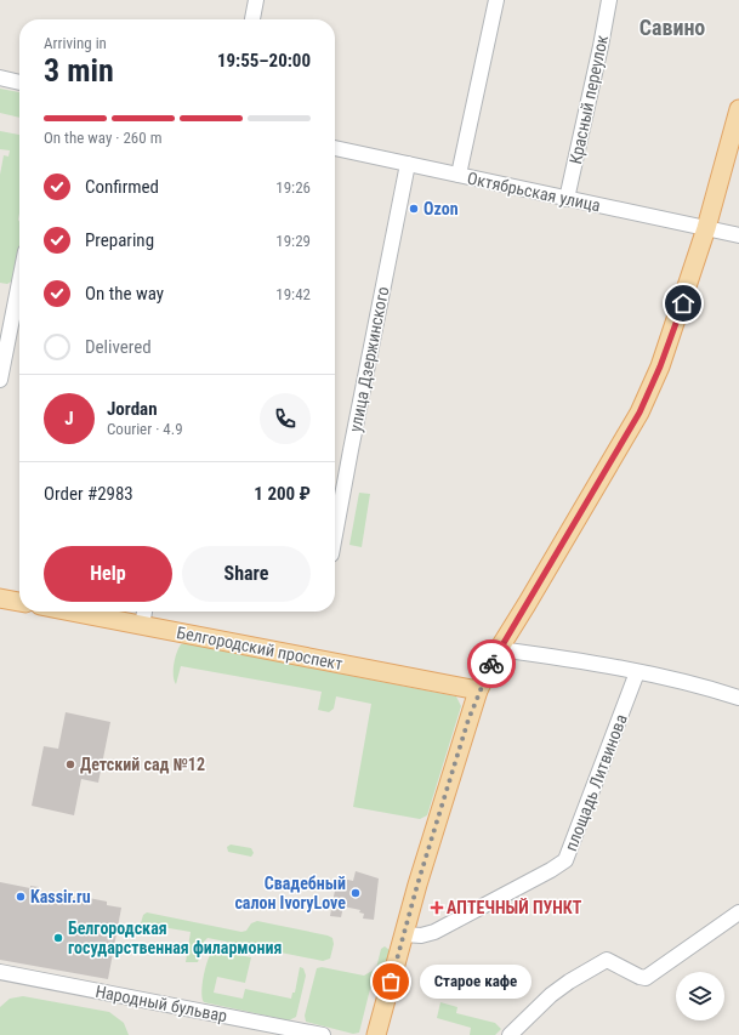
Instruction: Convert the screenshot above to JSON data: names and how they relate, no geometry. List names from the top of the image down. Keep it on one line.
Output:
{"streets":{"main road":["Белгородский проспект"],"street":["Красный переулок","Октябрьская улица","улица Дзержинского","площадь Литвинова","Народный бульвар"]},"crossings":[["Красный переулок","Октябрьская улица"],["Октябрьская улица","улица Дзержинского"]],"districts":["Савино"],"places":{"other":["Ozon","Детский сад №12","Свадебный салон IvoryLove","Kassir.ru","Белгородская государственная филармония","Старое кафе"],"health":["АПТЕЧНЫЙ ПУНКТ"]},"page":{"heading":["3 min","Arriving in","19:55–20:00"],"panel":["Jordan","Courier · 4.9","Order #2983","1 200 ₽"],"bar":"On the way · 260 m","list":[["Confirmed","19:26"],["Preparing","19:29"],["On the way","19:42"],"Delivered"],"round":"J","buttons":["Help","Share"],"bubble":"Старое кафе"}}
